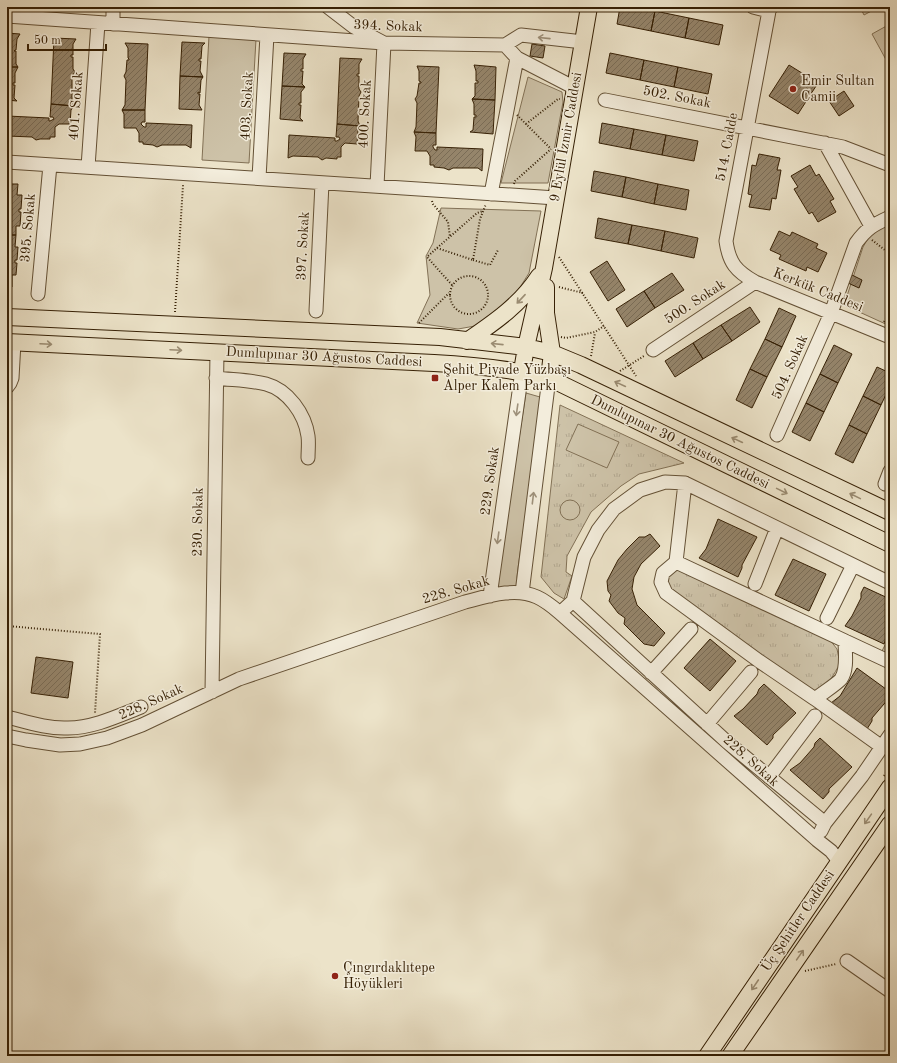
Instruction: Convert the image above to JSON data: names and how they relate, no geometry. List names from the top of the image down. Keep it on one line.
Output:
{"streets":{"main road":["9 Eylül İzmir Caddesi","Dumlupınar 30 Ağustos Caddesi","Üç Şehitler Caddesi"],"street":["394. Sokak","502. Sokak","401. Sokak","403. Sokak","400. Sokak","514. Cadde","395. Sokak","397. Sokak","Kerkük Caddesi","500. Sokak","504. Sokak","229. Sokak","230. Sokak","228. Sokak"]},"crossings":[["394. Sokak","401. Sokak"],["394. Sokak","403. Sokak"],["394. Sokak","400. Sokak"],["502. Sokak","514. Cadde"],["9 Eylül İzmir Caddesi","Dumlupınar 30 Ağustos Caddesi"],["9 Eylül İzmir Caddesi","229. Sokak"],["514. Cadde","Kerkük Caddesi"],["514. Cadde","500. Sokak"],["Kerkük Caddesi","500. Sokak"],["Kerkük Caddesi","504. Sokak"],["Dumlupınar 30 Ağustos Caddesi","229. Sokak"],["Dumlupınar 30 Ağustos Caddesi","230. Sokak"],["229. Sokak","228. Sokak"],["230. Sokak","228. Sokak"],["228. Sokak","Üç Şehitler Caddesi"]],"places":{"other":["Emir Sultan Camii","Çıngırdaklıtepe Höyükleri"],"transit":["Şehit Piyade Yüzbaşı Alper Kalem Parkı"]},"scale_bar":"50 m"}
